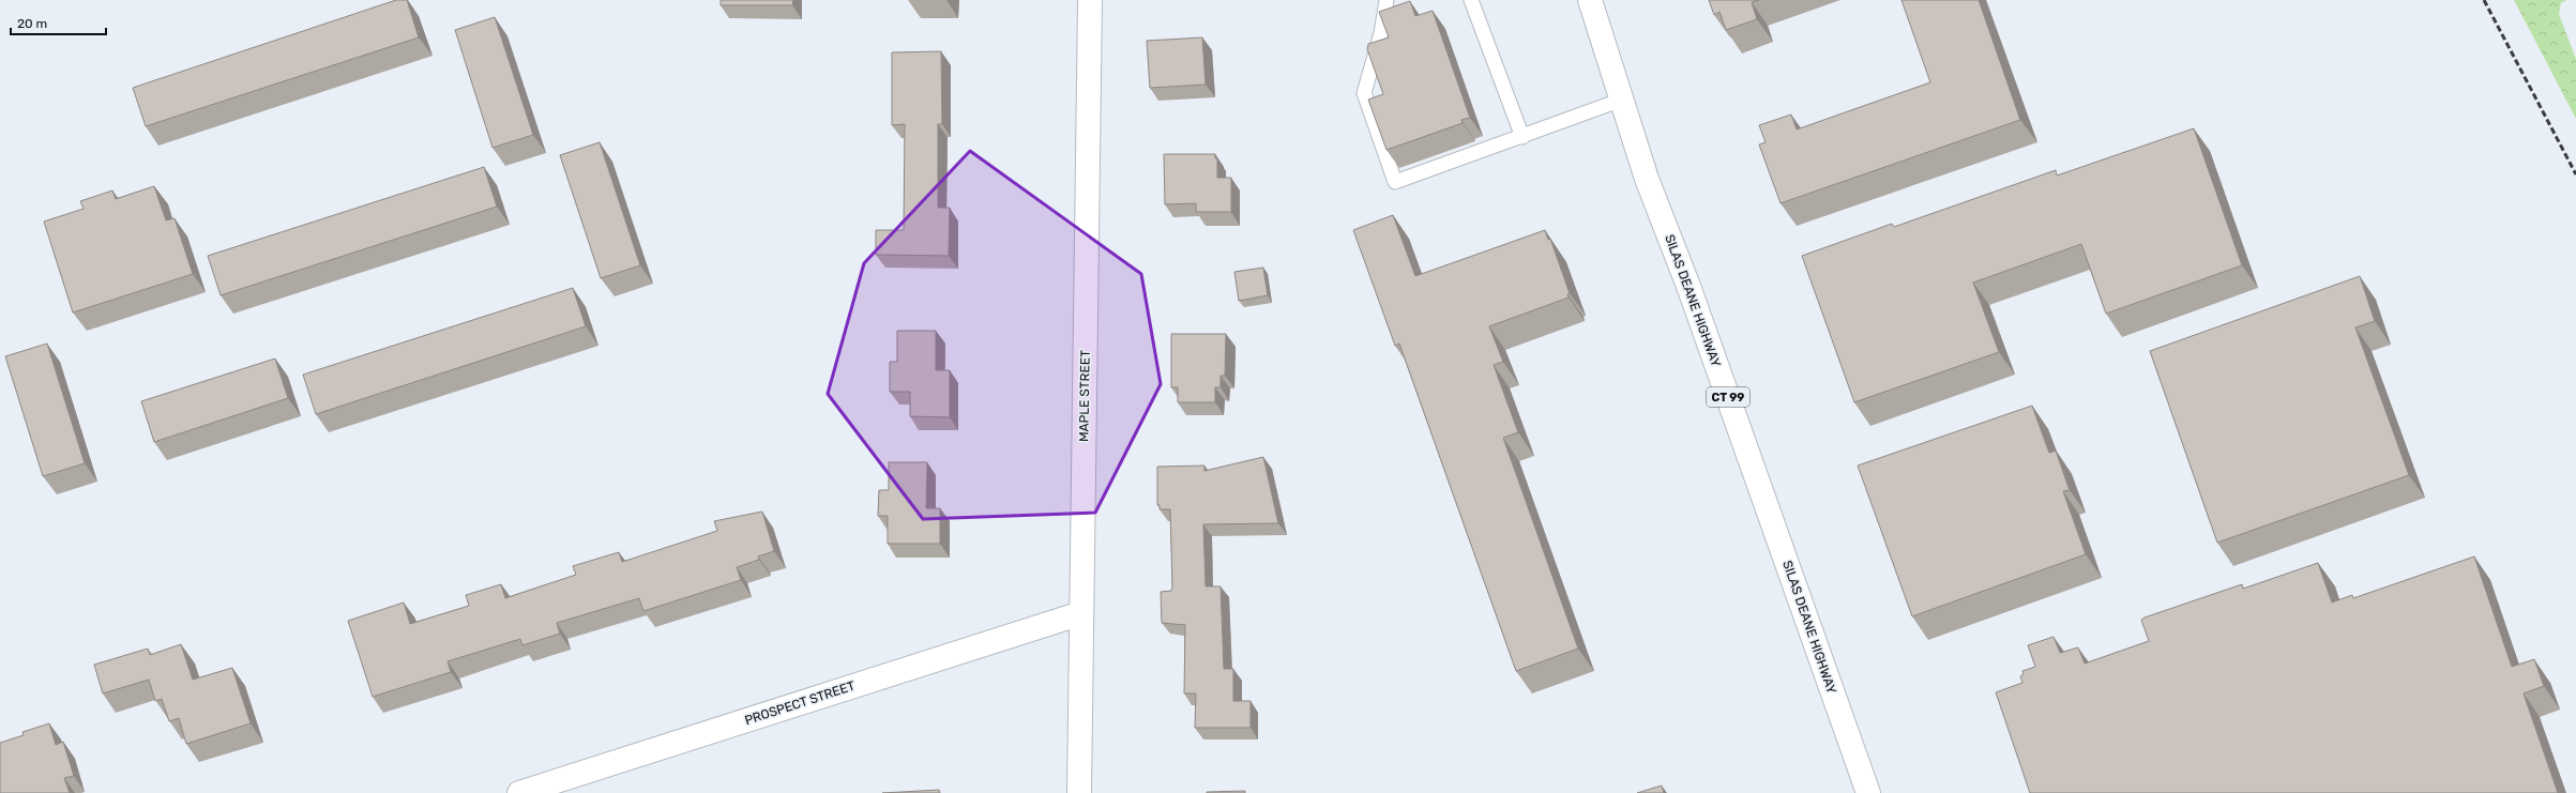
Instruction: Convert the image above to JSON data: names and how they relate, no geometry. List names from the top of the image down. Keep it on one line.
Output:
{"streets":{"main road":["SILAS DEANE HIGHWAY","MAPLE STREET","CT 99","PROSPECT STREET"]},"crossings":[["MAPLE STREET","PROSPECT STREET"]],"scale_bar":"20 m"}
